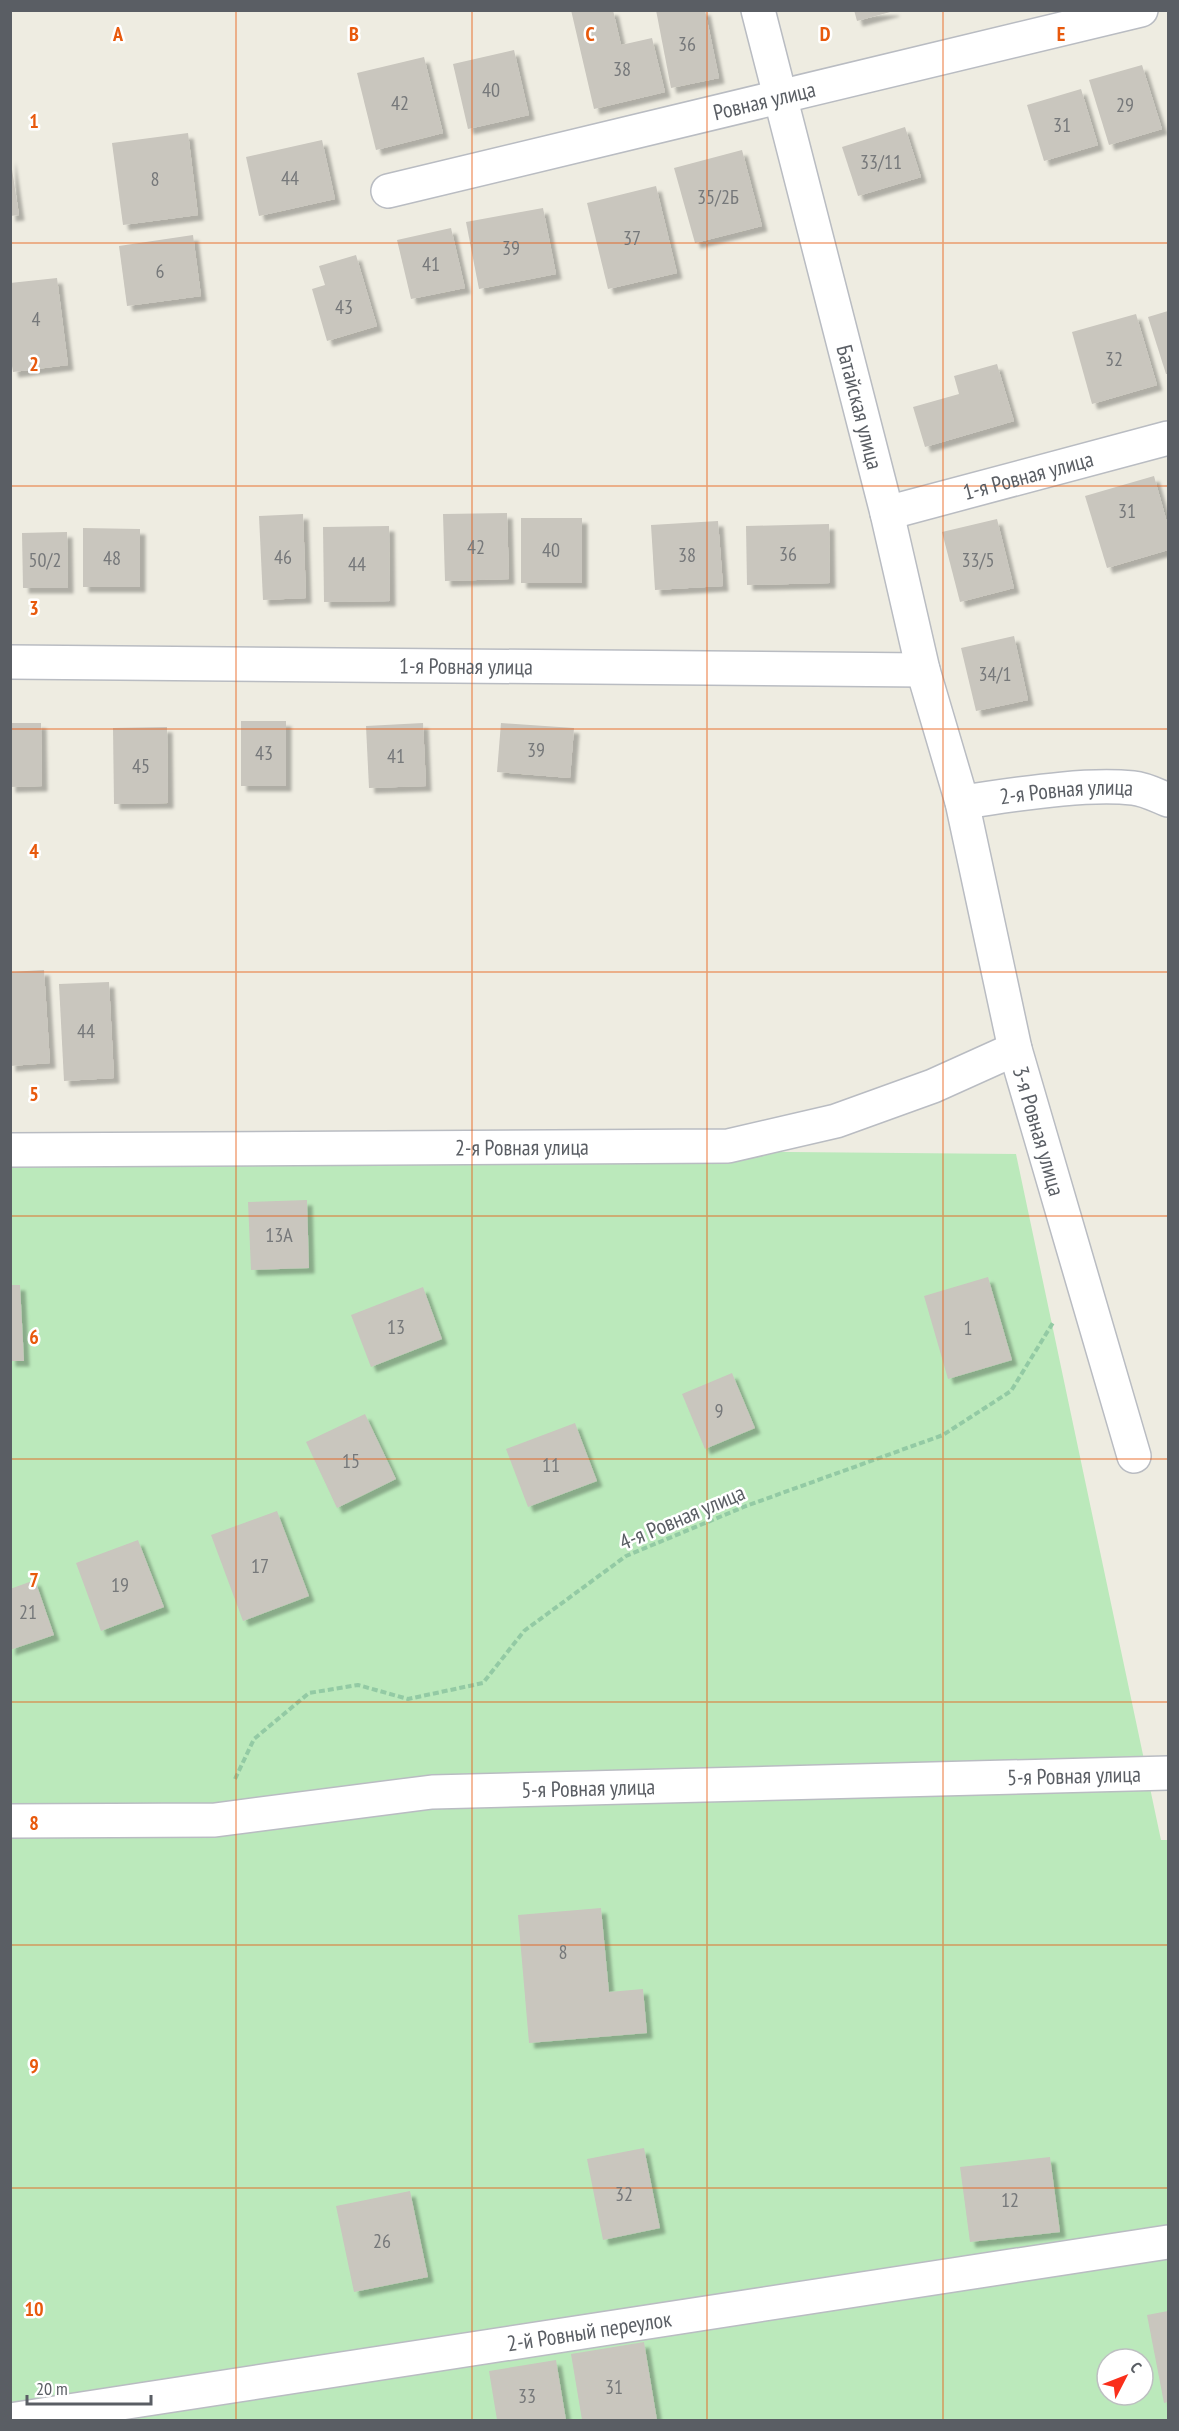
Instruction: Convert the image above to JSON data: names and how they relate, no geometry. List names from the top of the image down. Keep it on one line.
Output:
{"streets":{"street":["Ровная улица","Батайская улица","1-я Ровная улица","2-я Ровная улица","3-я Ровная улица","5-я Ровная улица","2-й Ровный переулок"],"path":["4-я Ровная улица"]},"crossings":[["Ровная улица","Батайская улица"],["Батайская улица","1-я Ровная улица"],["Батайская улица","2-я Ровная улица"],["Батайская улица","3-я Ровная улица"],["2-я Ровная улица","3-я Ровная улица"],["3-я Ровная улица","4-я Ровная улица"],["4-я Ровная улица","5-я Ровная улица"]],"house_numbers":["36","38","40","42","29","31","33/11","44","8","35/2Б","37","39","41","6","43","4","32","31","42","40","36","38","46","48","50/2","33/5","44","34/1","39","43","41","45","44","13А","13","1","9","15","11","17","19","21","8","32","12","26","31","33"],"scale_bar":"20 m","north":"top right","grid":{"columns":["A","B","C","D","E"],"rows":["1","2","3","4","5","6","7","8","9","10"]}}
